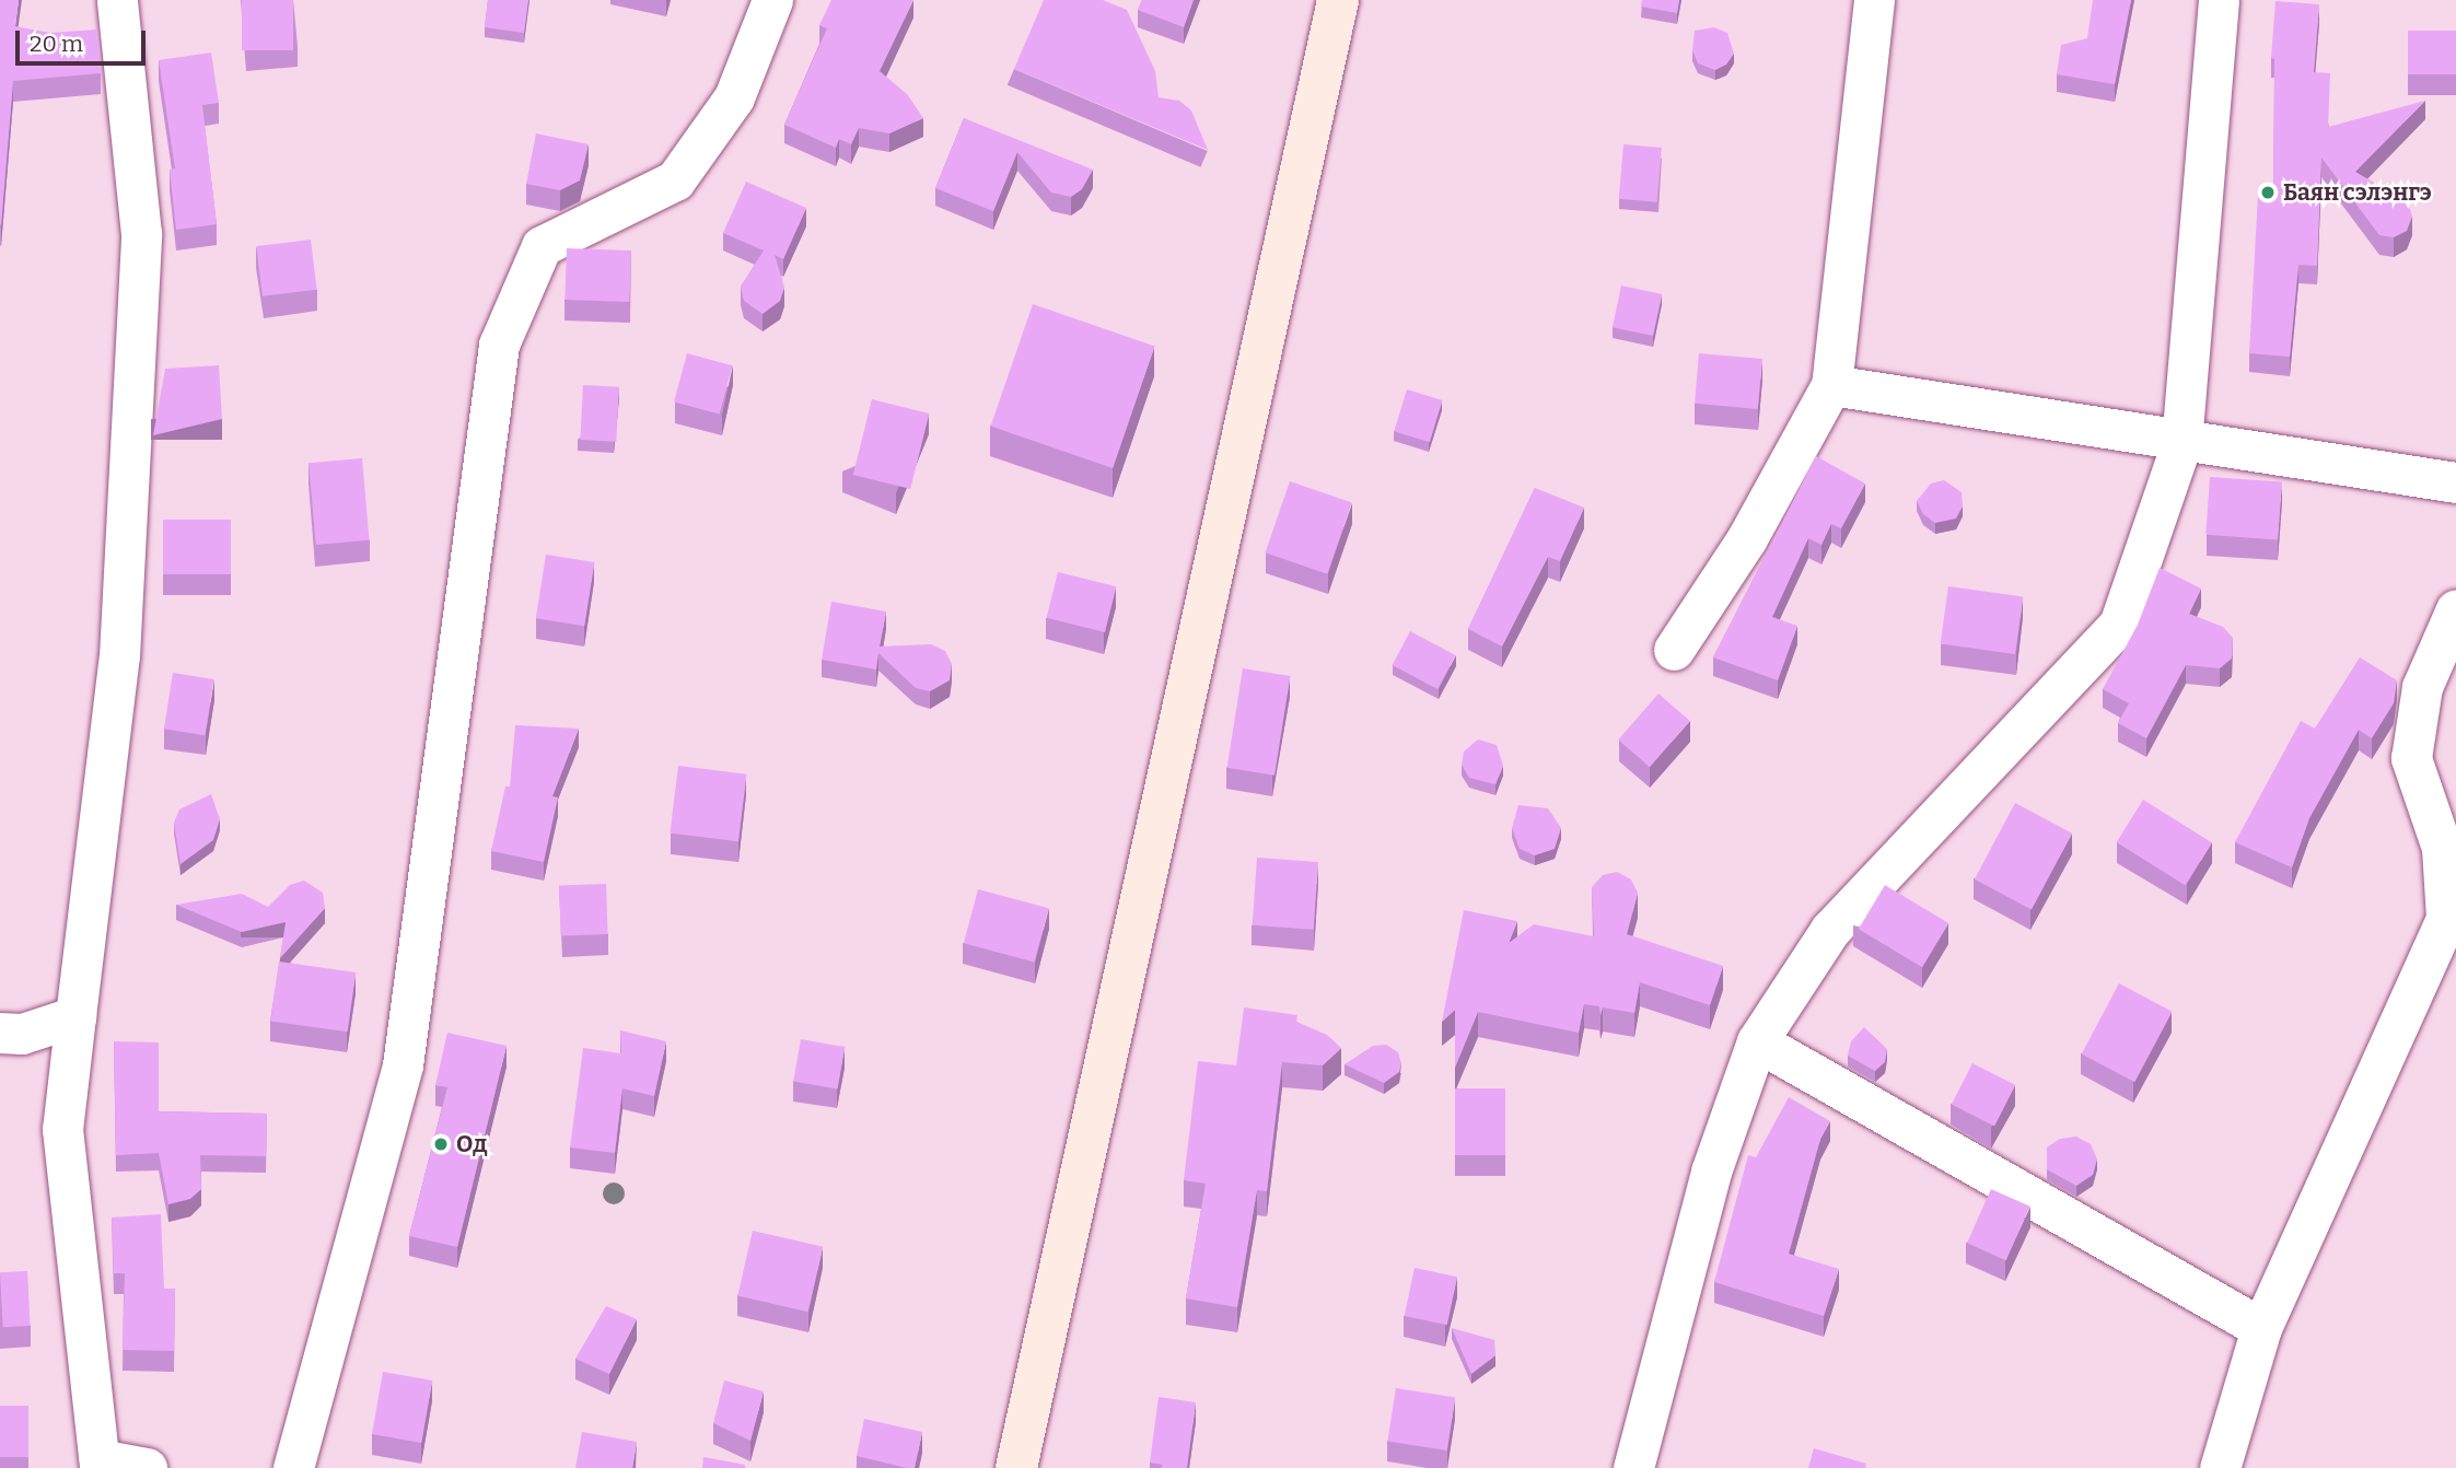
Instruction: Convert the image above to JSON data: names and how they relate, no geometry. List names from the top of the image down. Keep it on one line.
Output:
{"places":["Баян сэлэнгэ","Од"],"scale_bar":"20 m"}
